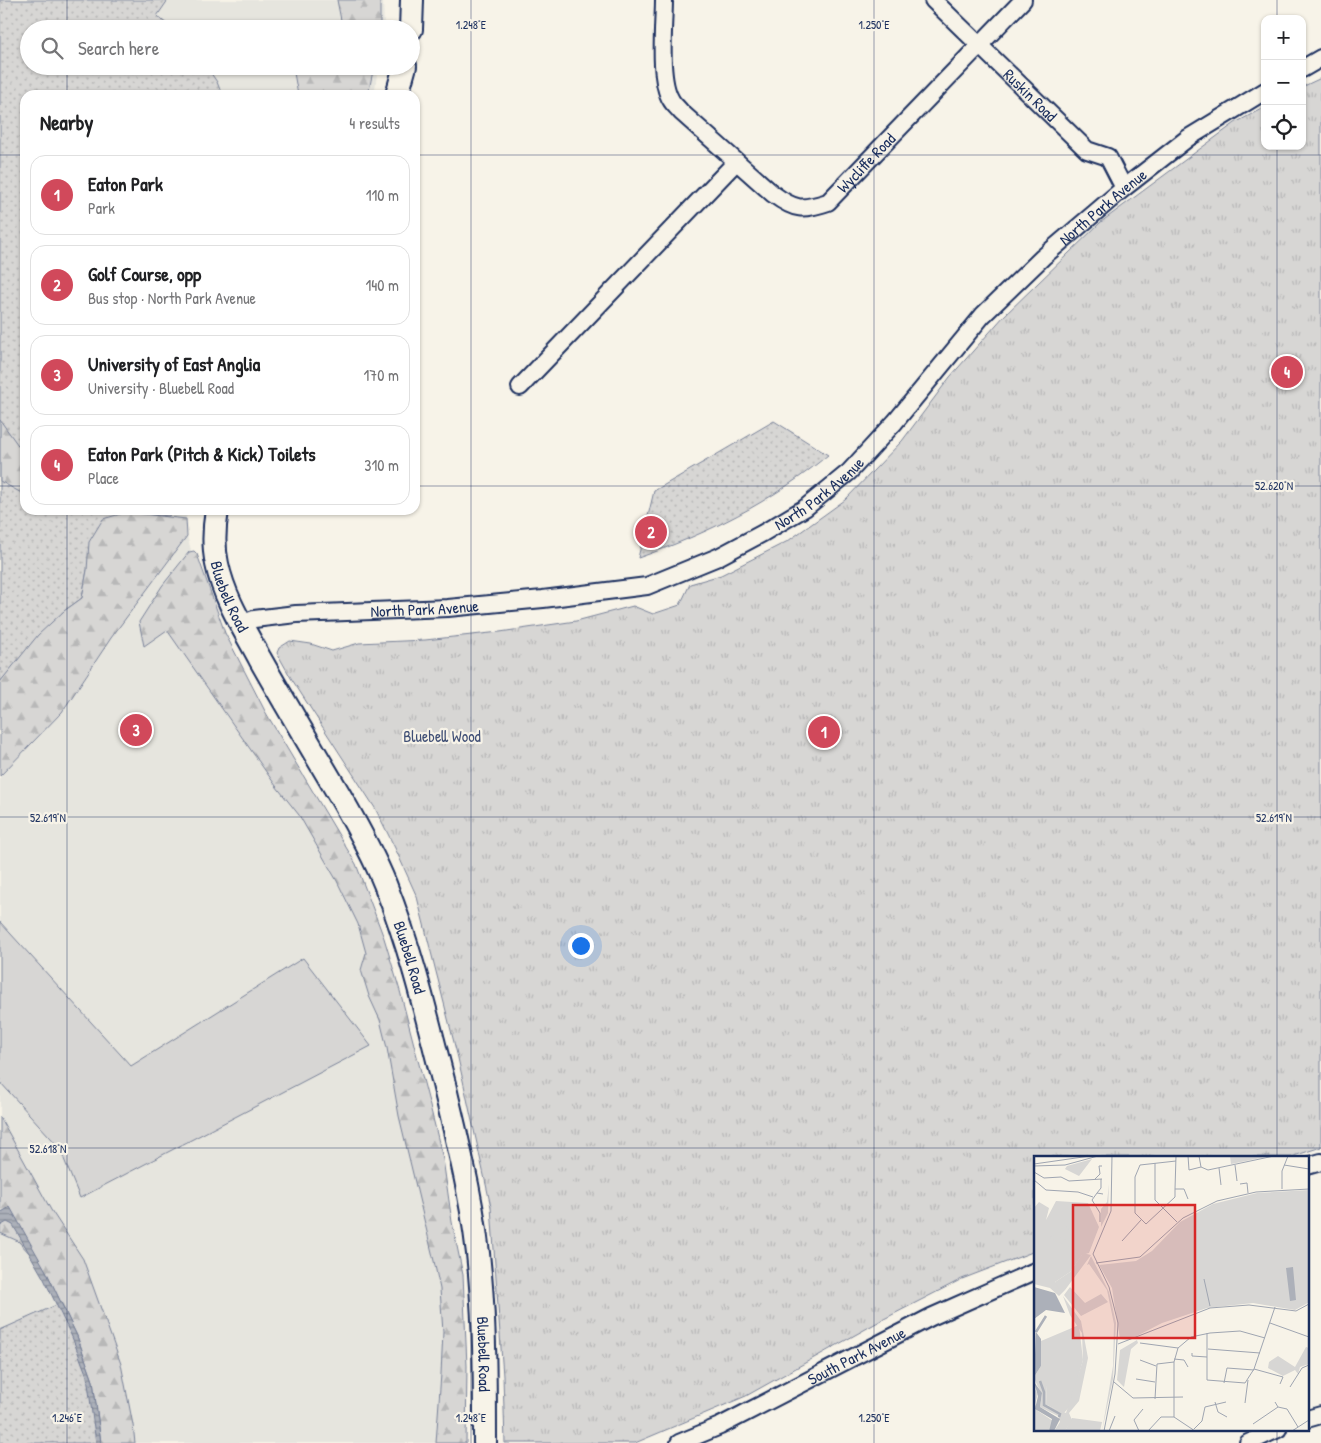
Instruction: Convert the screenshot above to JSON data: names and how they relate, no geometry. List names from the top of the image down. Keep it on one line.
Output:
{"streets":{"street":["Ruskin Road","Wycliffe Road","North Park Avenue","Bluebell Road","South Park Avenue"]},"crossings":[["Ruskin Road","Wycliffe Road"],["Ruskin Road","North Park Avenue"],["North Park Avenue","Bluebell Road"]],"parks":["Bluebell Wood"],"page":{"map_buttons":["+","−"],"search":"Search here","heading":["Nearby","4 results"],"list":[{"mark":"1","name":"Eaton Park","note":"Park","value":"110 m"},{"mark":"2","name":"Golf Course, opp","note":"Bus stop · North Park Avenue","value":"140 m"},{"mark":"3","name":"University of East Anglia","note":"University · Bluebell Road","value":"170 m"},{"mark":"4","name":"Eaton Park (Pitch & Kick) Toilets","note":"Place","value":"310 m"}],"pins":["4","2","3","1"]},"coordinates":["1.248°E","1.250°E","52.620°N","52.619°N","52.618°N","1.246°E"]}
